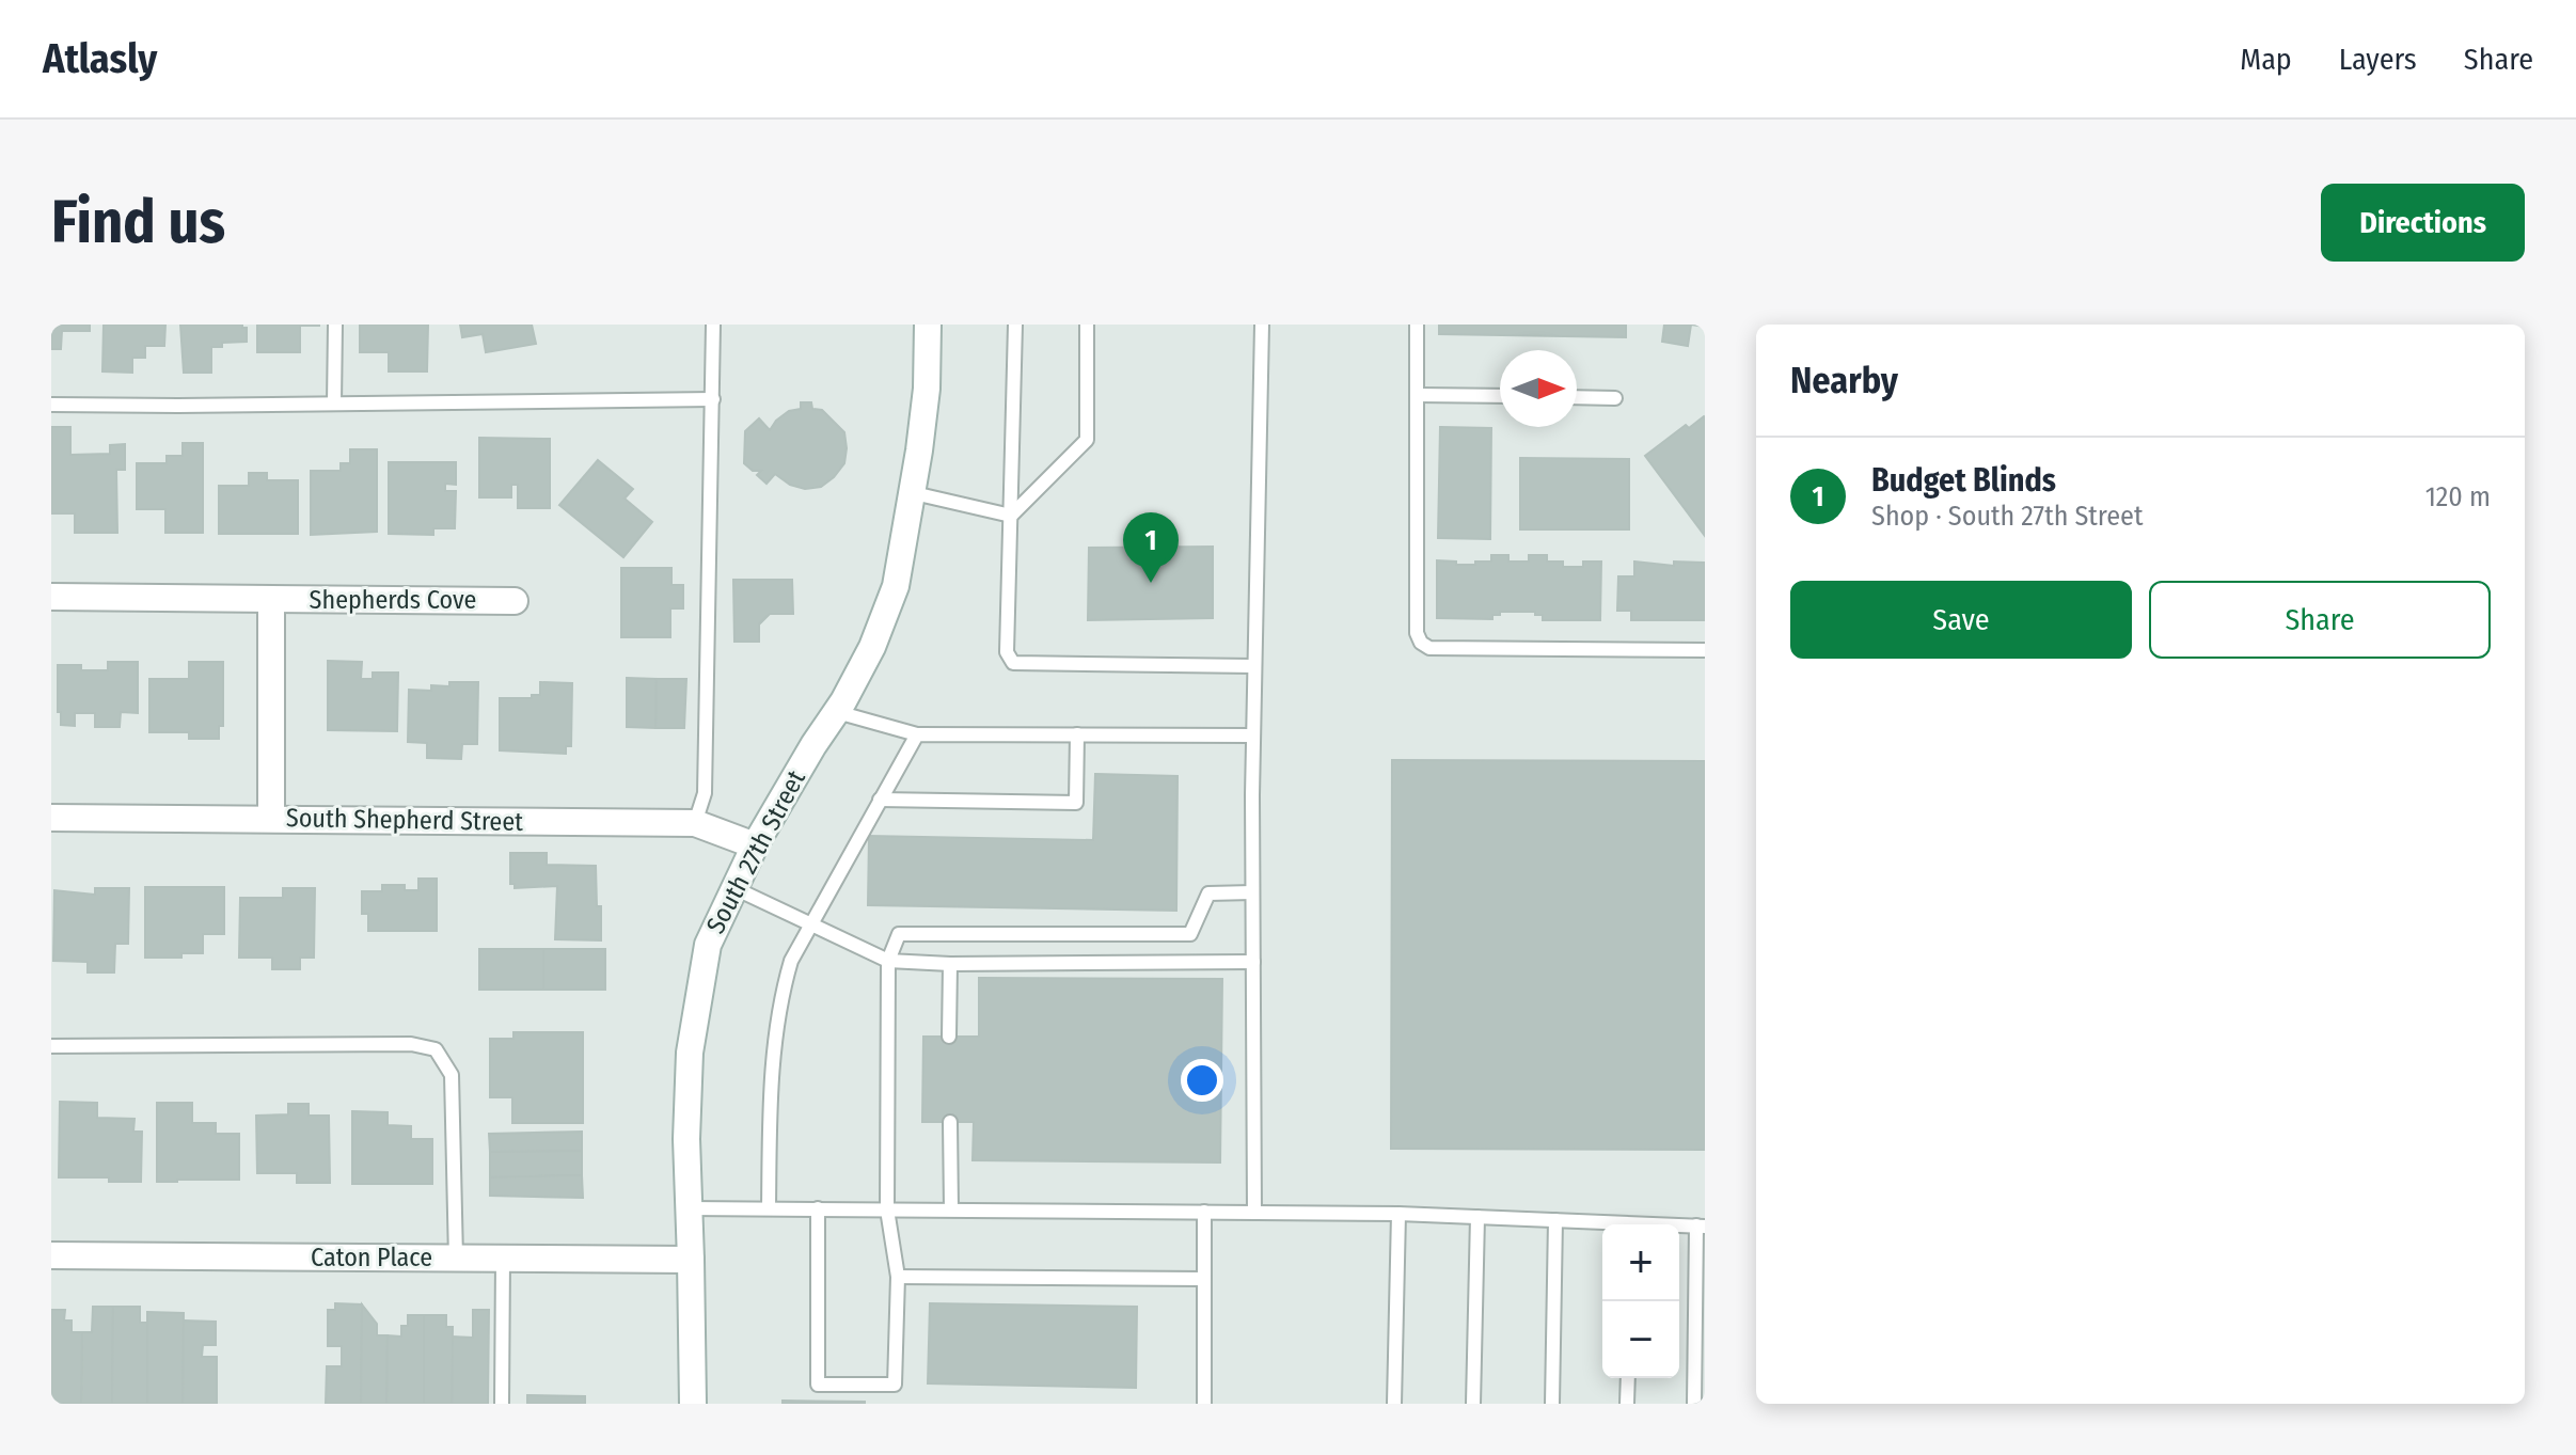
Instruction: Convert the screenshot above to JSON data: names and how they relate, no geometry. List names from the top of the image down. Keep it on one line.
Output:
{"streets":{"street":["Shepherds Cove","South Shepherd Street","South 27th Street","Caton Place"]},"crossings":[["Shepherds Cove","South Shepherd Street"],["South Shepherd Street","South 27th Street"],["South 27th Street","Caton Place"]],"north":"right","page":{"header":"Atlasly","nav":["Map","Layers","Share"],"buttons":["Directions",["Save","Share"]],"title":"Find us","heading":"Nearby","list":[{"mark":"1","name":"Budget Blinds","note":"Shop · South 27th Street","value":"120 m"}],"pins":"1","map_buttons":["+","−"]}}
